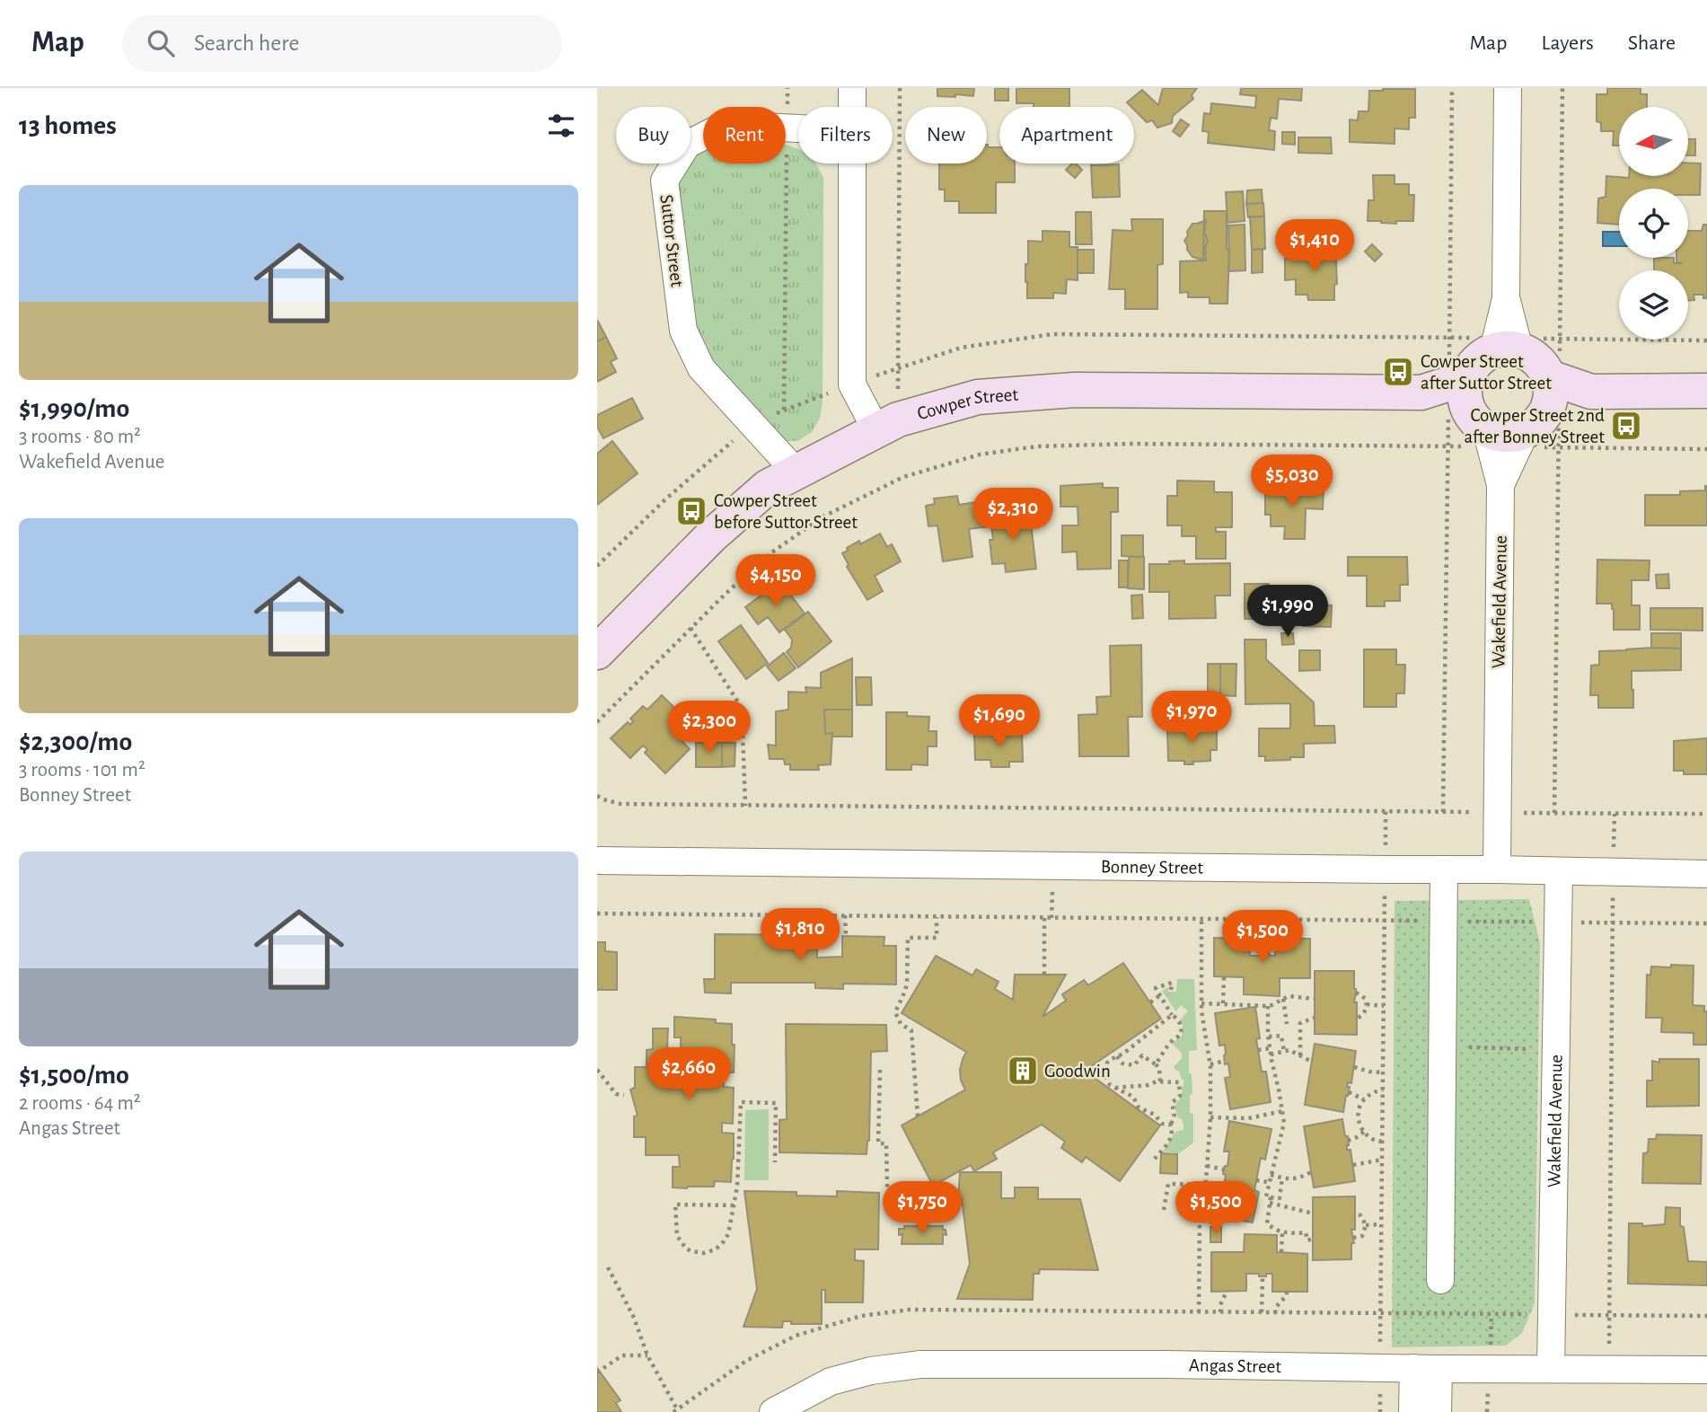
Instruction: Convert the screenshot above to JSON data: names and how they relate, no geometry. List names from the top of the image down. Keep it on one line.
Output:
{"streets":{"street":["Suttor Street","Cowper Street","Wakefield Avenue","Bonney Street","Angas Street"]},"crossings":[["Suttor Street","Cowper Street"],["Cowper Street","Wakefield Avenue"],["Wakefield Avenue","Bonney Street"],["Wakefield Avenue","Angas Street"]],"places":{"bus stop":["Cowper Street after Suttor Street","Cowper Street 2nd after Bonney Street","Cowper Street before Suttor Street"],"building":["Goodwin"]},"north":"left","page":{"header":"Map","search":"Search here","nav":["Map","Layers","Share"],"heading":"13 homes","chip":["Buy","Rent","Filters","New","Apartment"],"list":[{"name":"$1,990/mo","note":"3 rooms · 80 m² · Wakefield Avenue"},{"name":"$2,300/mo","note":"3 rooms · 101 m² · Bonney Street"},{"name":"$1,500/mo","note":"2 rooms · 64 m² · Angas Street"}],"price":["$1,410","$5,030","$2,310","$4,150","$1,990","$1,970","$1,690","$2,300","$1,810","$1,500","$2,660","$1,750","$1,500"]}}
